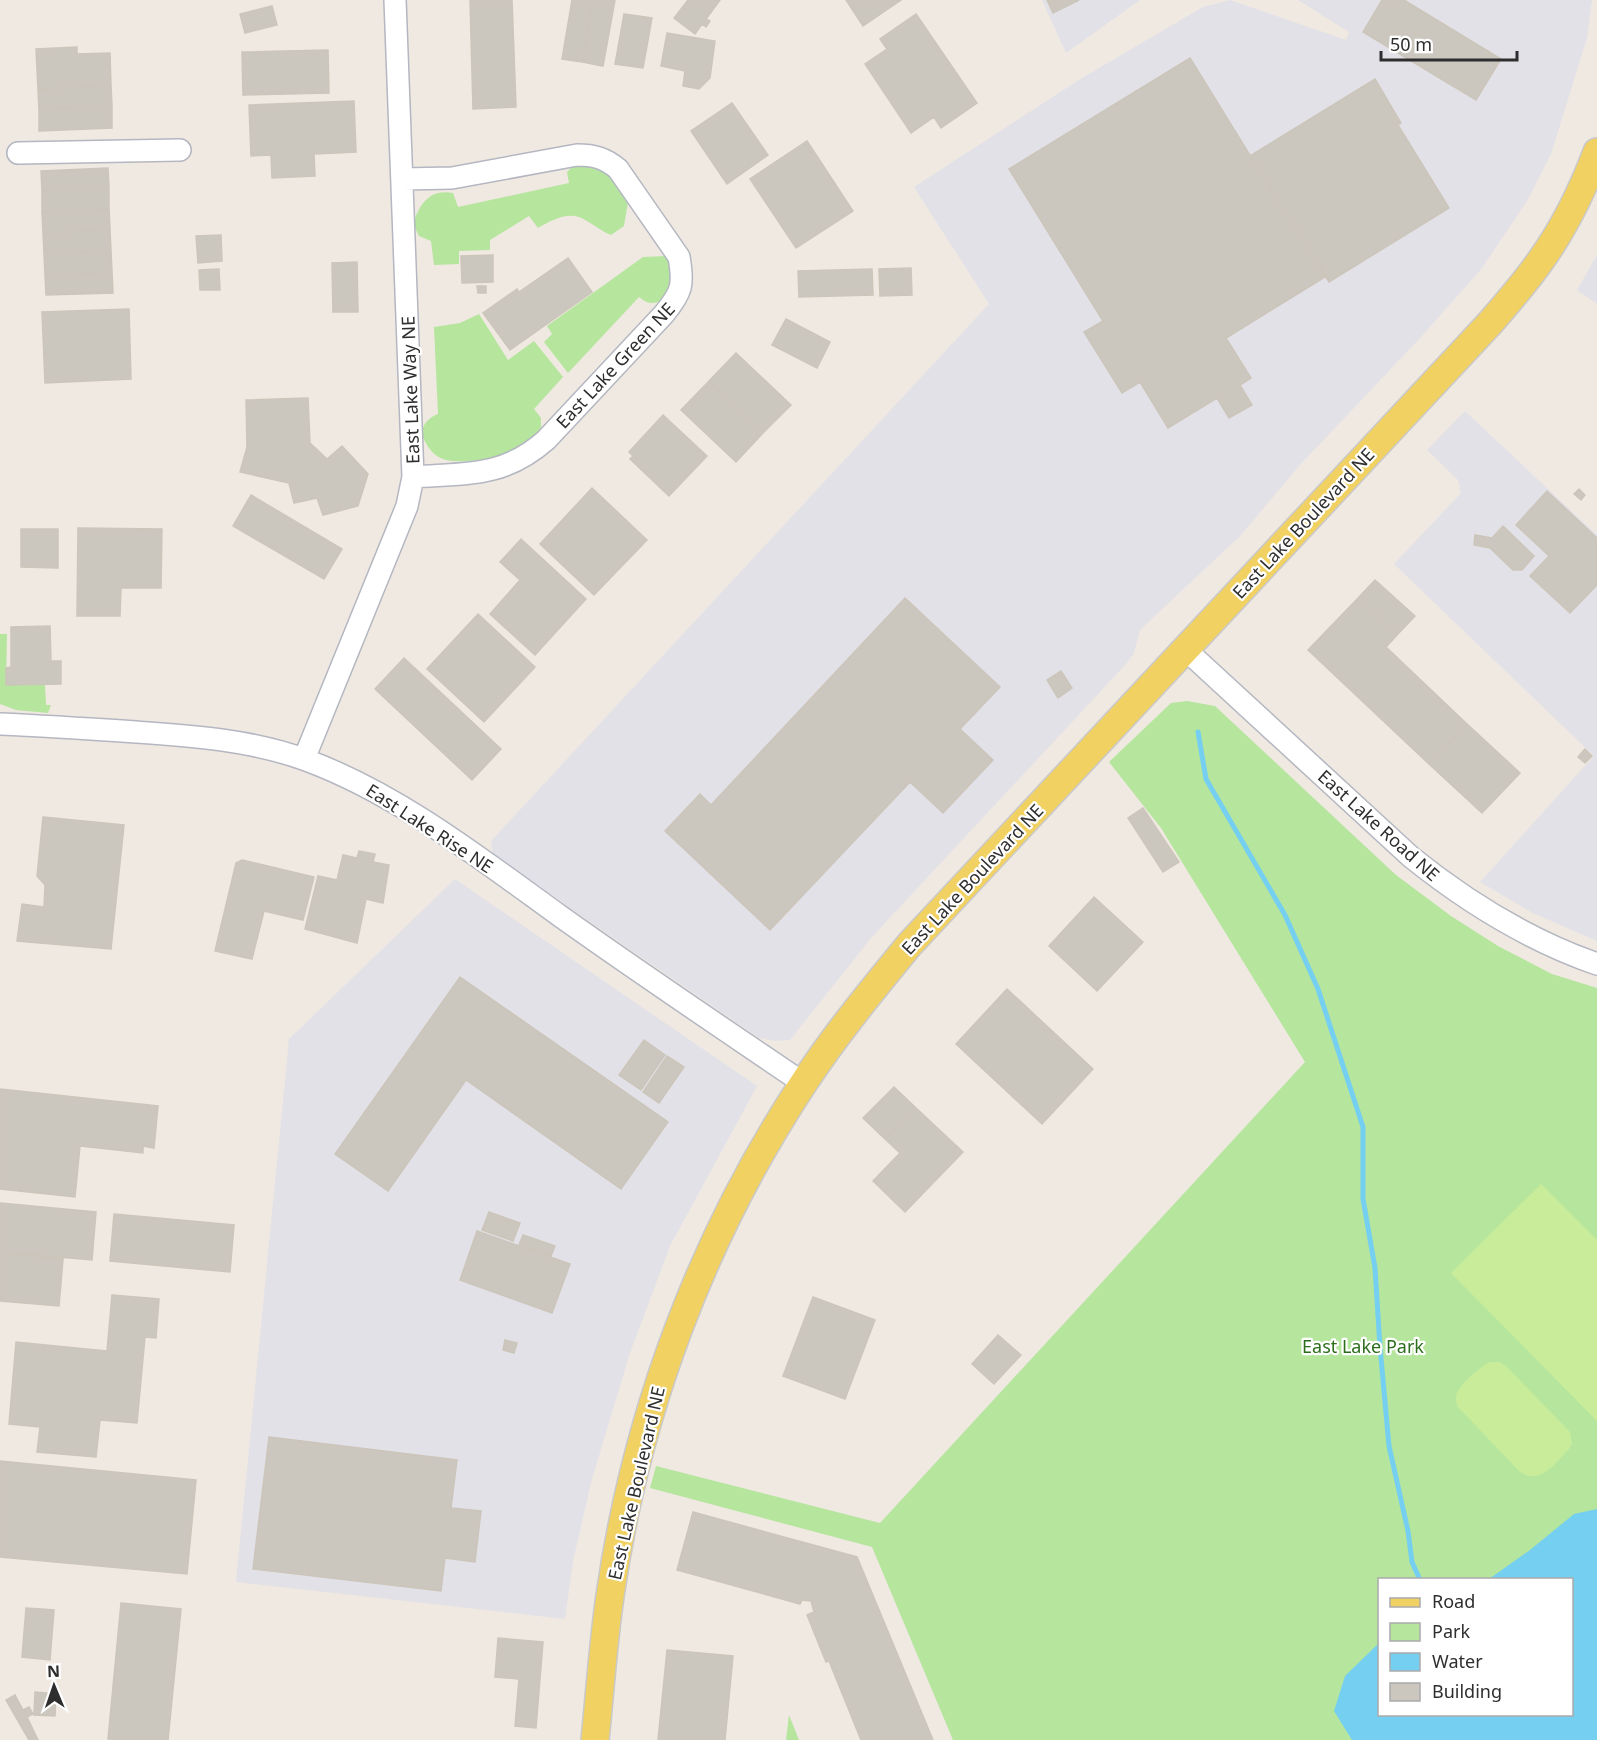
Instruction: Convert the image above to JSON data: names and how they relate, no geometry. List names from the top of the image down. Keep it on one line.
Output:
{"streets":{"main road":["East Lake Boulevard NE"],"street":["East Lake Green NE","East Lake Way NE","East Lake Road NE","East Lake Rise NE"]},"crossings":[["East Lake Green NE","East Lake Way NE"],["East Lake Way NE","East Lake Rise NE"],["East Lake Boulevard NE","East Lake Road NE"],["East Lake Boulevard NE","East Lake Rise NE"]],"parks":["East Lake Park"],"legend":["Road","Park","Water","Building"],"scale_bar":"50 m","north":"top"}
